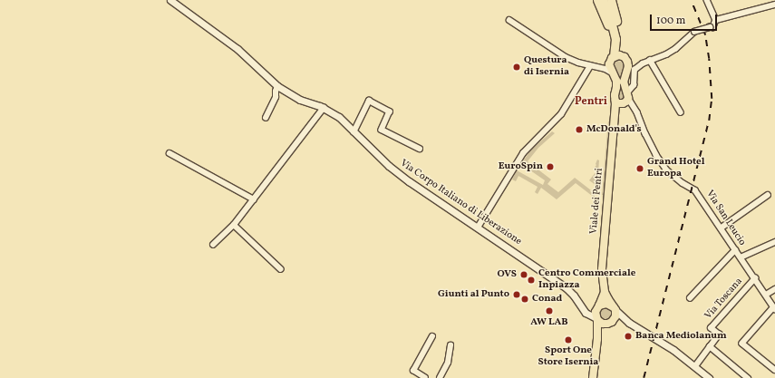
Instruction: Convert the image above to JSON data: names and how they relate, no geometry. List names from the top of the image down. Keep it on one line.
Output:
{"streets":{"main road":["Viale dei Pentri"],"street":["Via Corpo Italiano di Liberazione","Via San Leucio","Via Toscana"]},"crossings":[["Viale dei Pentri","Via Corpo Italiano di Liberazione"],["Viale dei Pentri","Via San Leucio"],["Via San Leucio","Via Toscana"]],"districts":["Pentri"],"places":["Questura di Isernia","McDonald's","EuroSpin","Grand Hotel Europa","OVS","Centro Commerciale Inpiazza","Giunti al Punto","Conad","AW LAB","Banca Mediolanum","Sport One Store Isernia"],"scale_bar":"100 m"}
